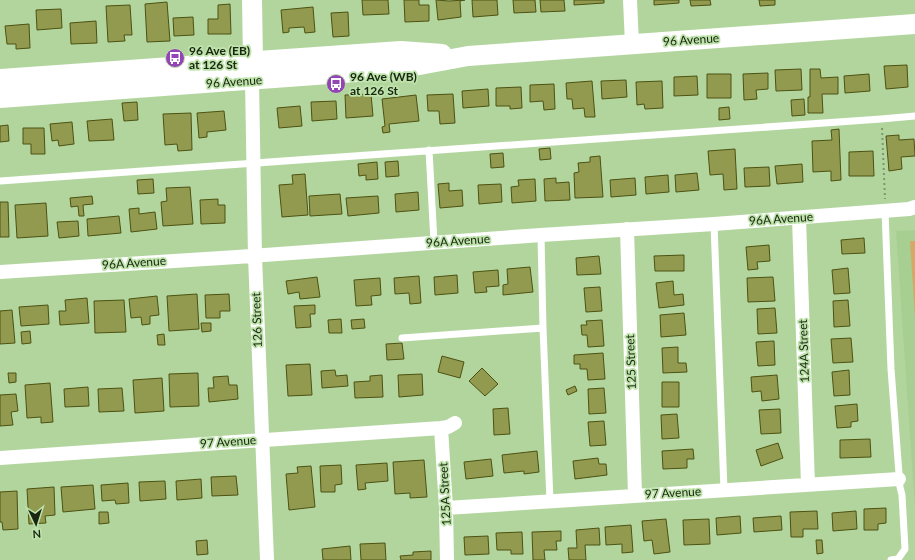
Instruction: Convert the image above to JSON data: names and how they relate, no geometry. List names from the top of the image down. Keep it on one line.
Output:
{"streets":{"main road":["96 Avenue"],"street":["96A Avenue","126 Street","124A Street","125 Street","97 Avenue","125A Street"]},"crossings":[["96 Avenue","126 Street"],["96A Avenue","126 Street"],["96A Avenue","124A Street"],["96A Avenue","125 Street"],["126 Street","97 Avenue"],["124A Street","97 Avenue"],["125 Street","97 Avenue"],["97 Avenue","125A Street"]],"places":{"bus stop":["96 Ave (EB) at 126 St","96 Ave (WB) at 126 St"]},"north":"bottom"}
